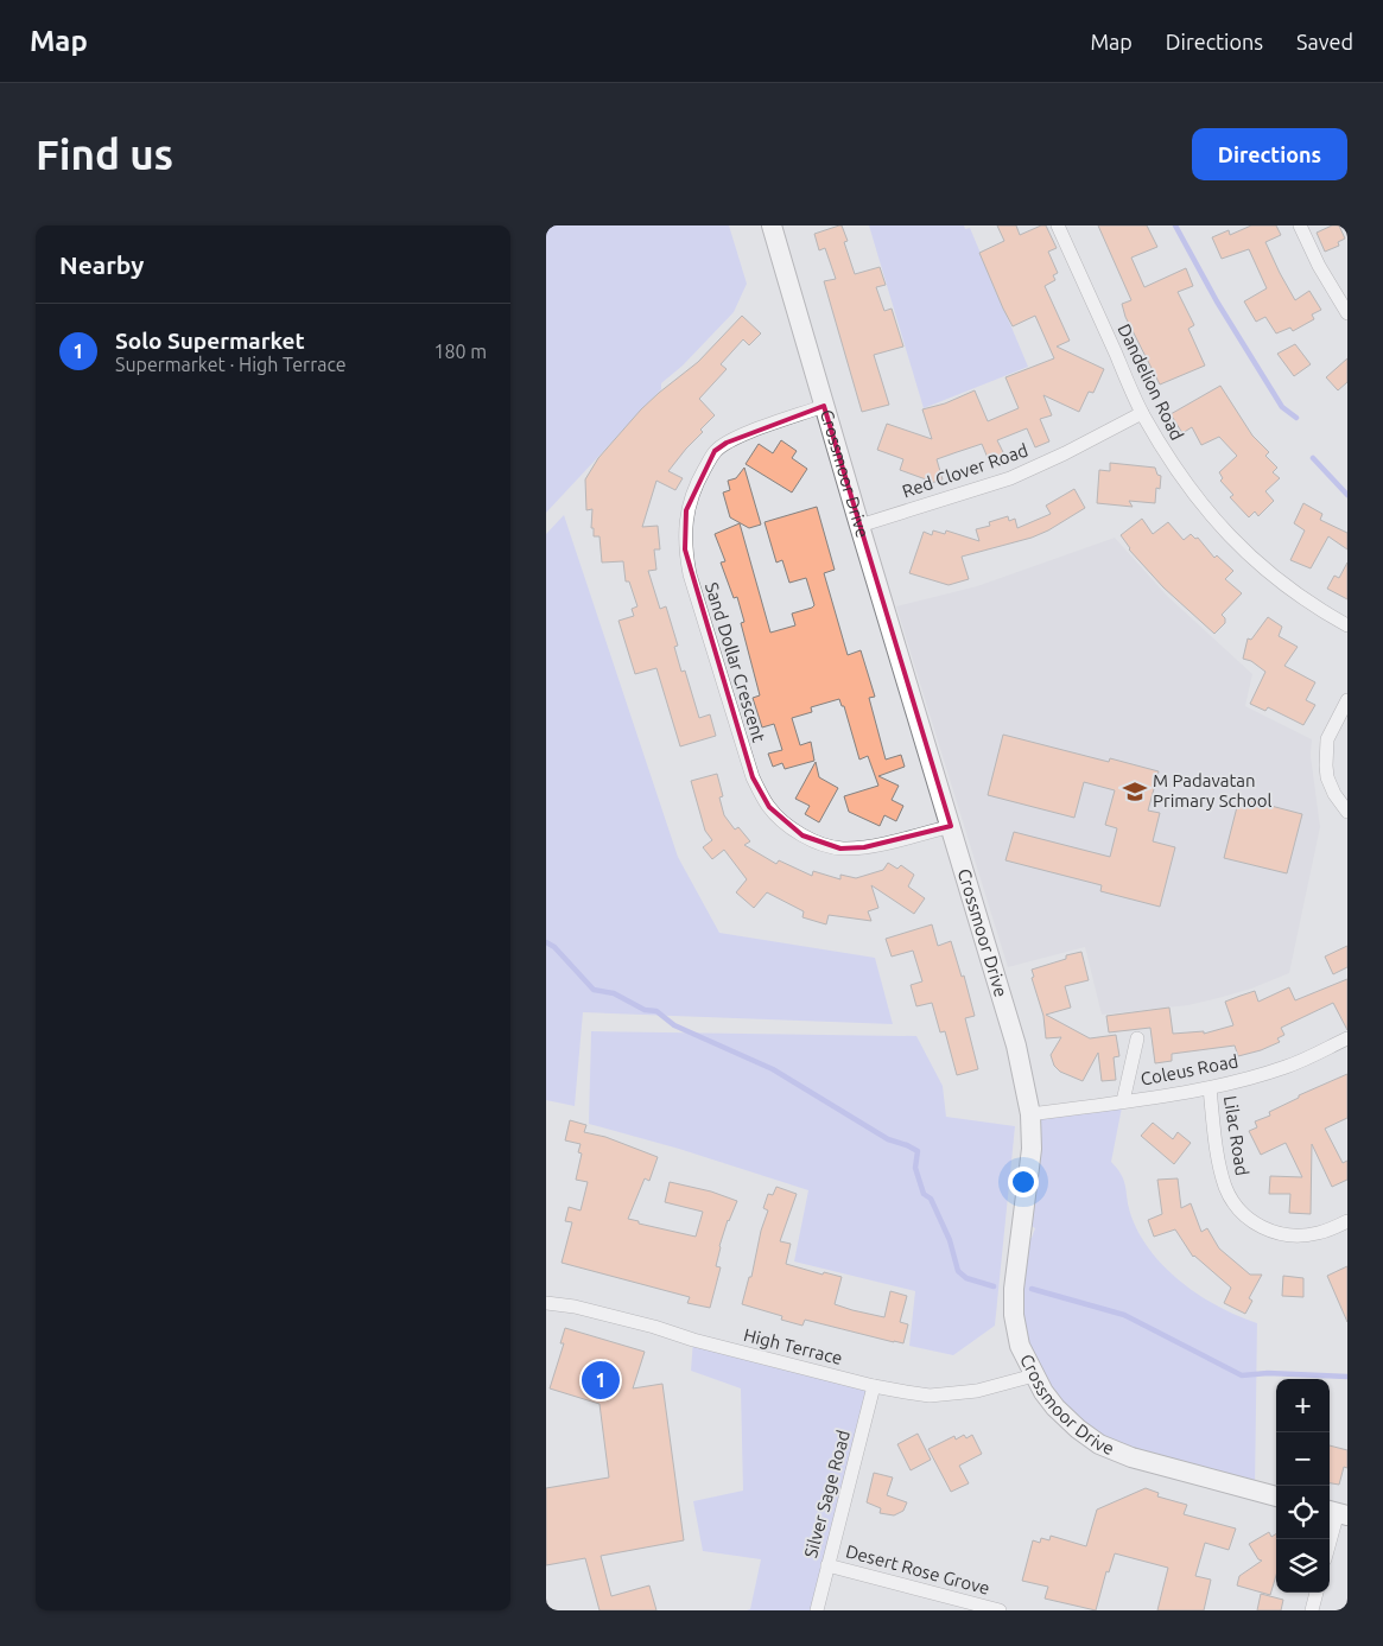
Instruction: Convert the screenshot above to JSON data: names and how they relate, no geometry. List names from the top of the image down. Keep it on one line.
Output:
{"streets":{"street":["Dandelion Road","Red Clover Road","Crossmoor Drive","Sand Dollar Crescent","Coleus Road","Lilac Road","High Terrace","Silver Sage Road","Desert Rose Grove"]},"crossings":[["Dandelion Road","Red Clover Road"],["Red Clover Road","Crossmoor Drive"],["Crossmoor Drive","Sand Dollar Crescent"],["Crossmoor Drive","Coleus Road"],["Crossmoor Drive","High Terrace"],["Coleus Road","Lilac Road"],["High Terrace","Silver Sage Road"],["Silver Sage Road","Desert Rose Grove"]],"places":{"school or university":["M Padavatan Primary School"]},"page":{"header":"Map","nav":["Map","Directions","Saved"],"buttons":"Directions","title":"Find us","heading":"Nearby","list":[{"mark":"1","name":"Solo Supermarket","note":"Supermarket · High Terrace","value":"180 m"}],"pins":"1","map_buttons":["+","−"]}}
